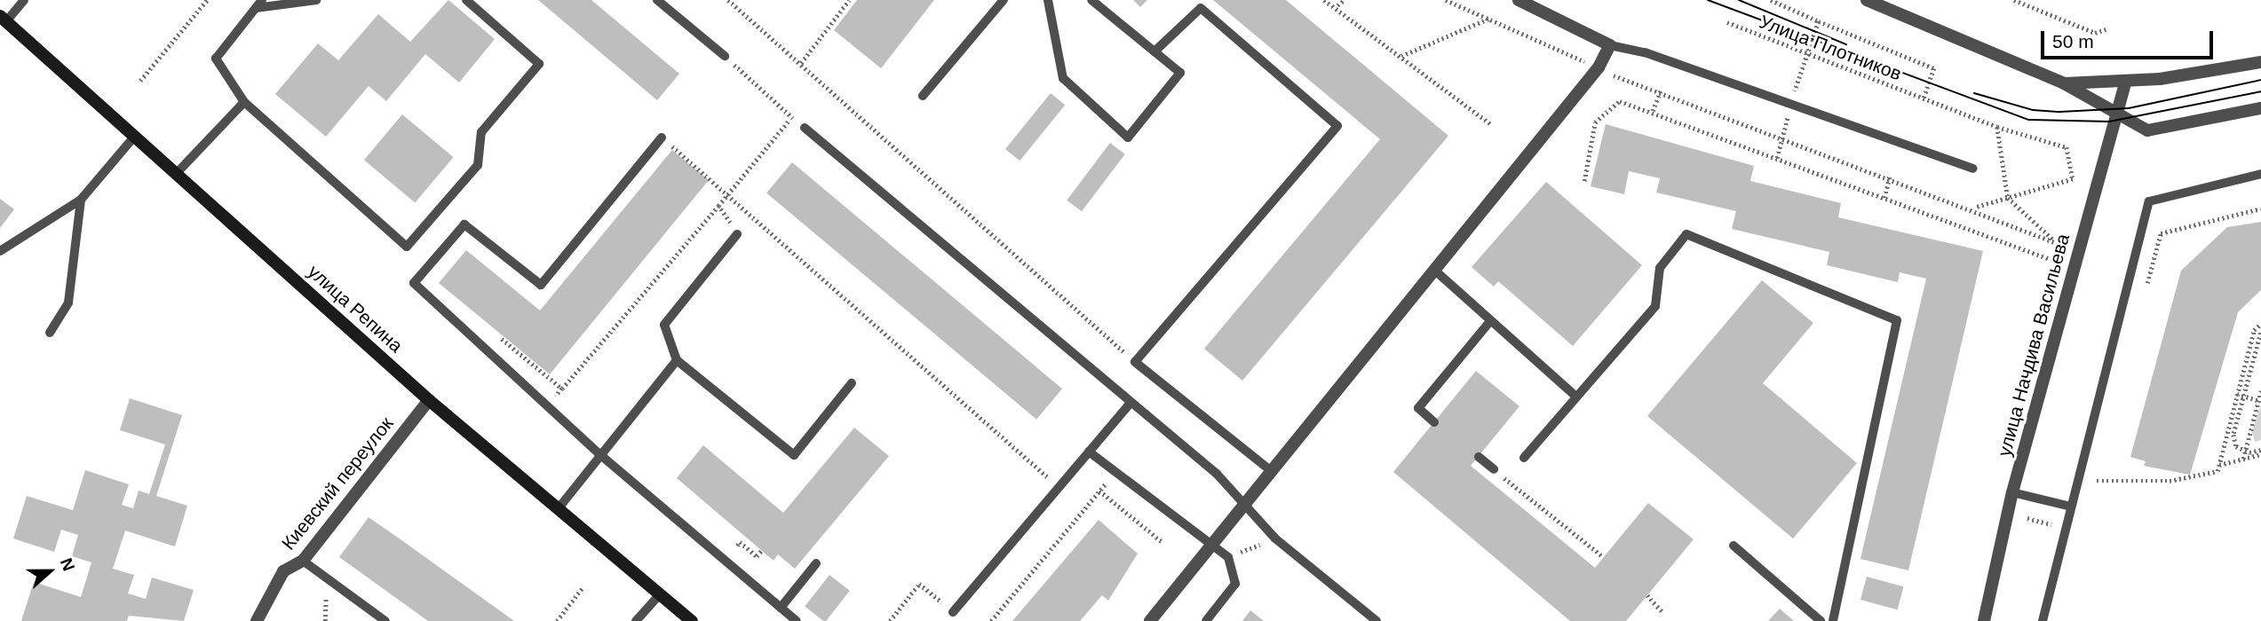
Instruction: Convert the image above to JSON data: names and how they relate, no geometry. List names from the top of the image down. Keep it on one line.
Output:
{"streets":{"main road":["улица Репина"],"street":["улица Начдива Васильева","Киевский переулок"],"path":["Улица Плотников"]},"crossings":[["улица Репина","Киевский переулок"]],"scale_bar":"50 m","north":"right"}
